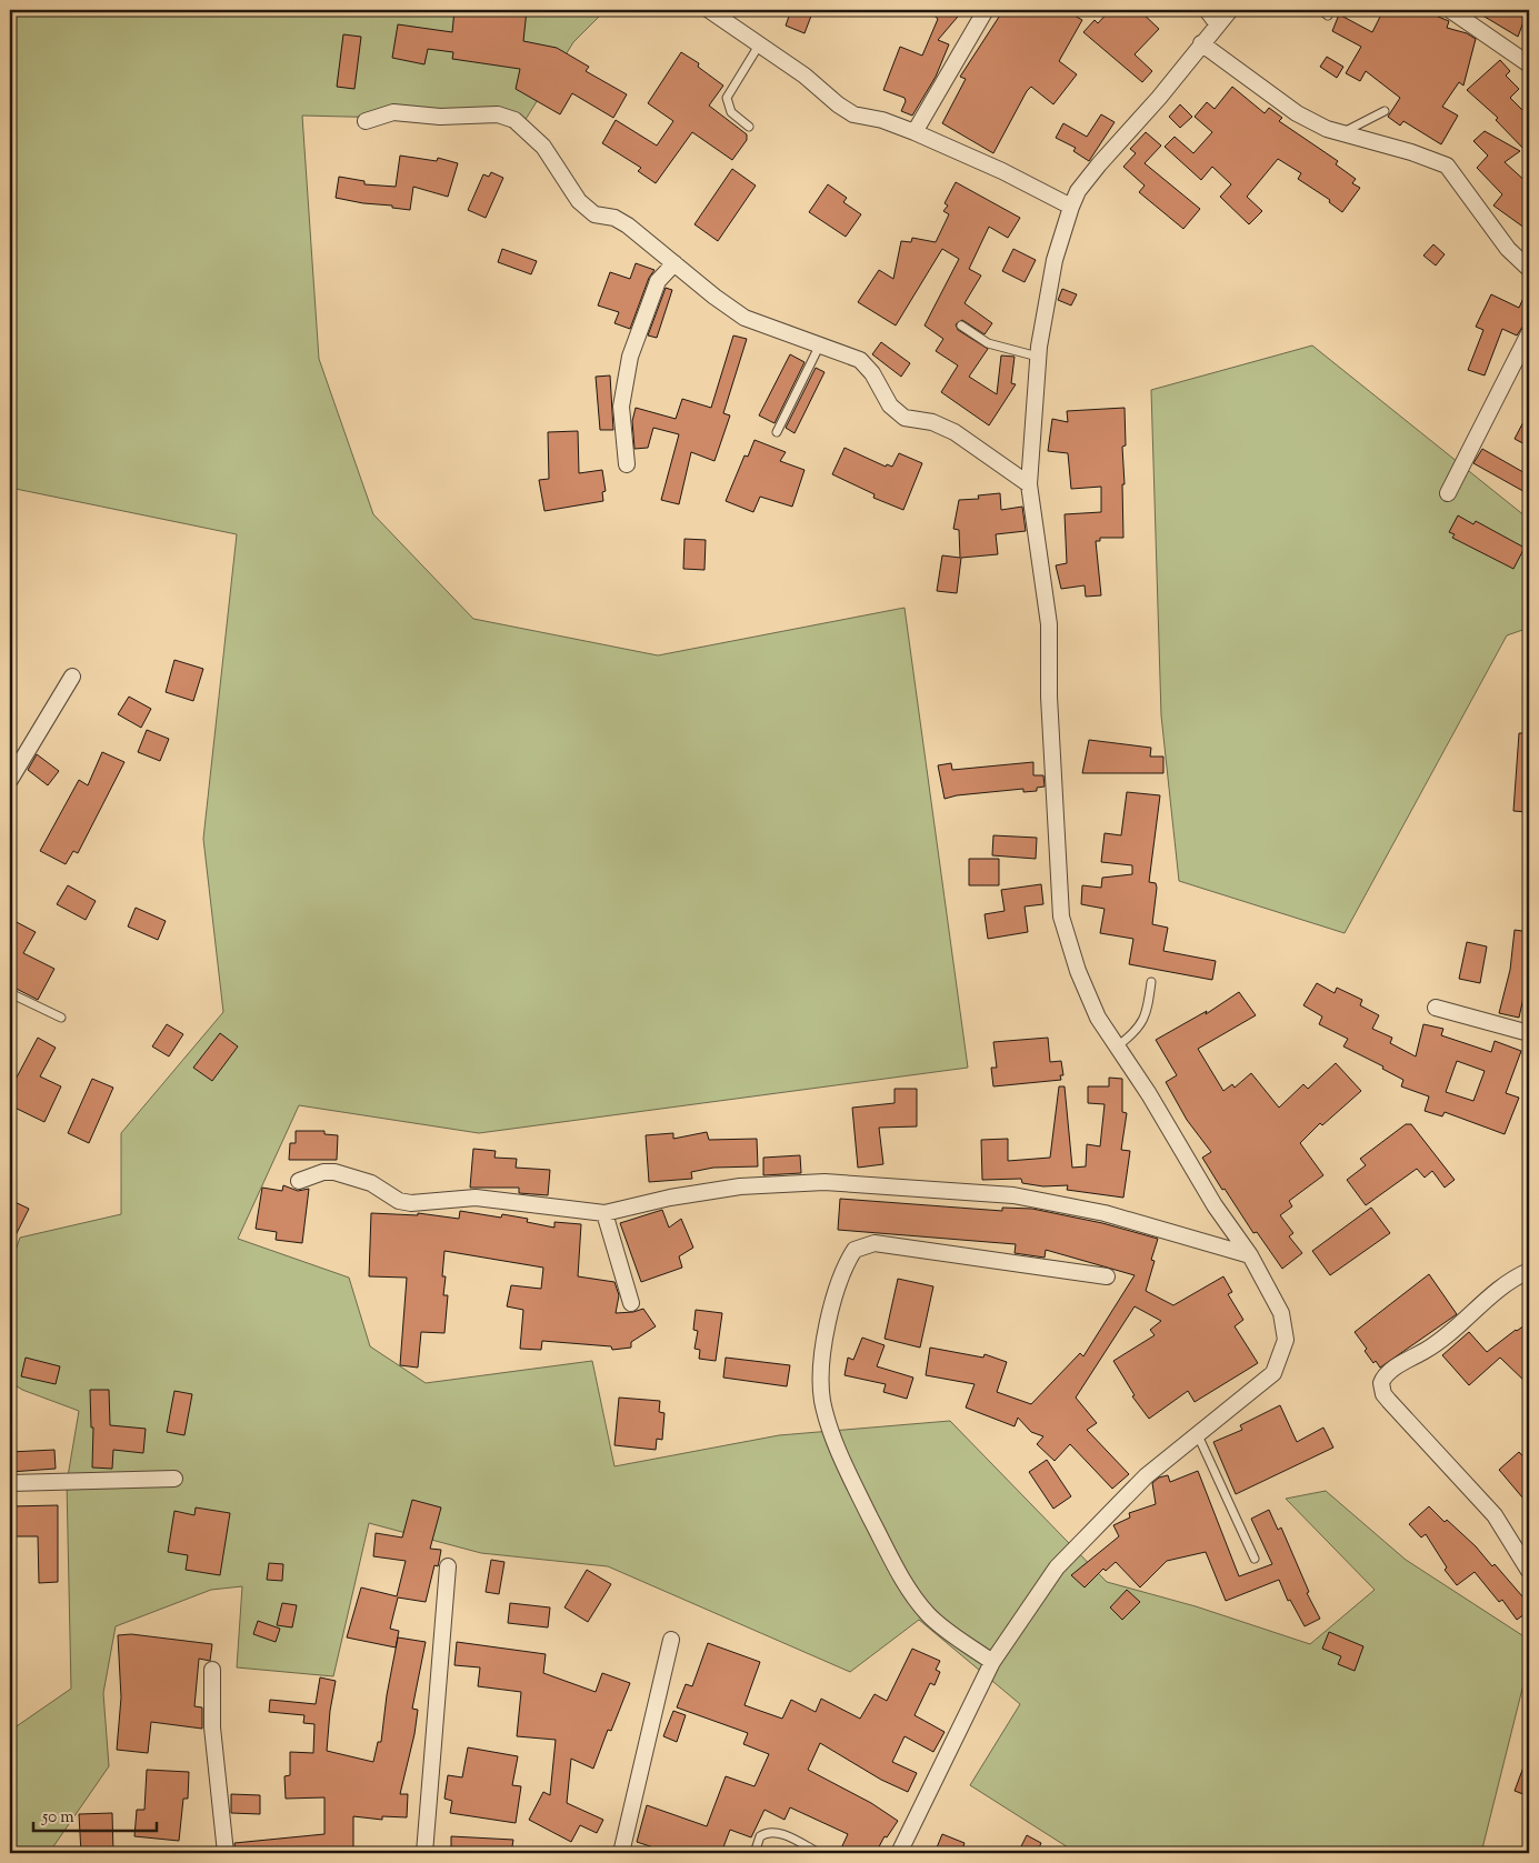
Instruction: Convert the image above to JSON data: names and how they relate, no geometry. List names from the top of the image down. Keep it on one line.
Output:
{"scale_bar":"50 m"}
